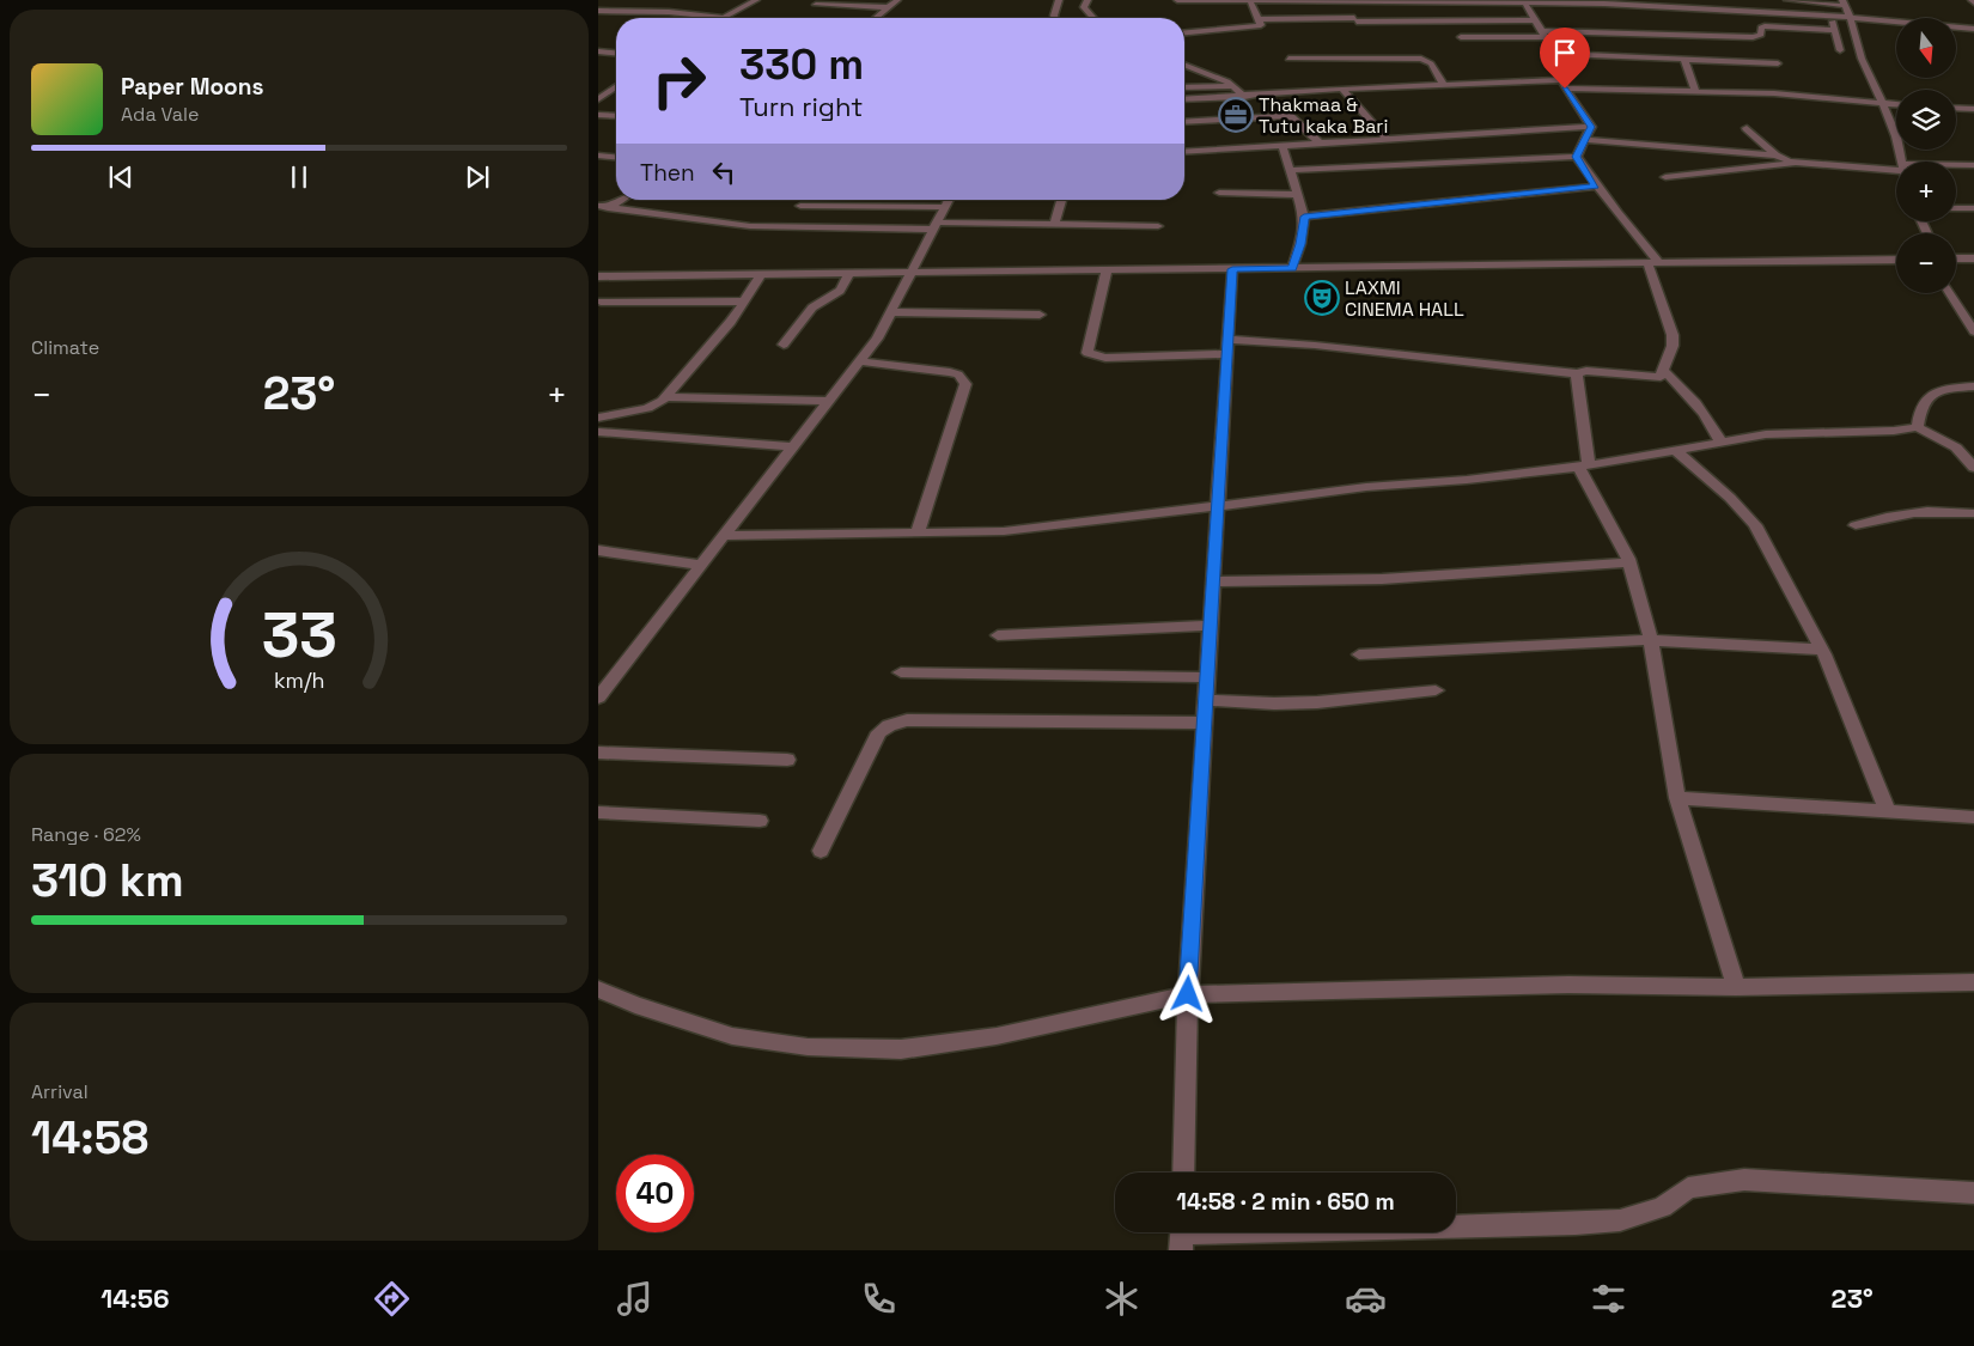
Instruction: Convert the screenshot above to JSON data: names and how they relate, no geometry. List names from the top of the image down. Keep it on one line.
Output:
{"places":{"office":["Thakmaa & Tutu kaka Bari"],"theatre":["LAXMI CINEMA HALL"]},"north":"bottom","page":{"map_buttons":["+","−"],"turn":["330 m","Turn right"],"song":["Paper Moons","Ada Vale"],"then":"Then","tile":["Climate",["Range · 62%","310 km"],["Arrival","14:58"]],"heat":["−","23°","+"],"limit":"40","trip":"14:58 · 2 min · 650 m","tabs":["14:56","23°"],"gauge":["33","km/h"]}}
